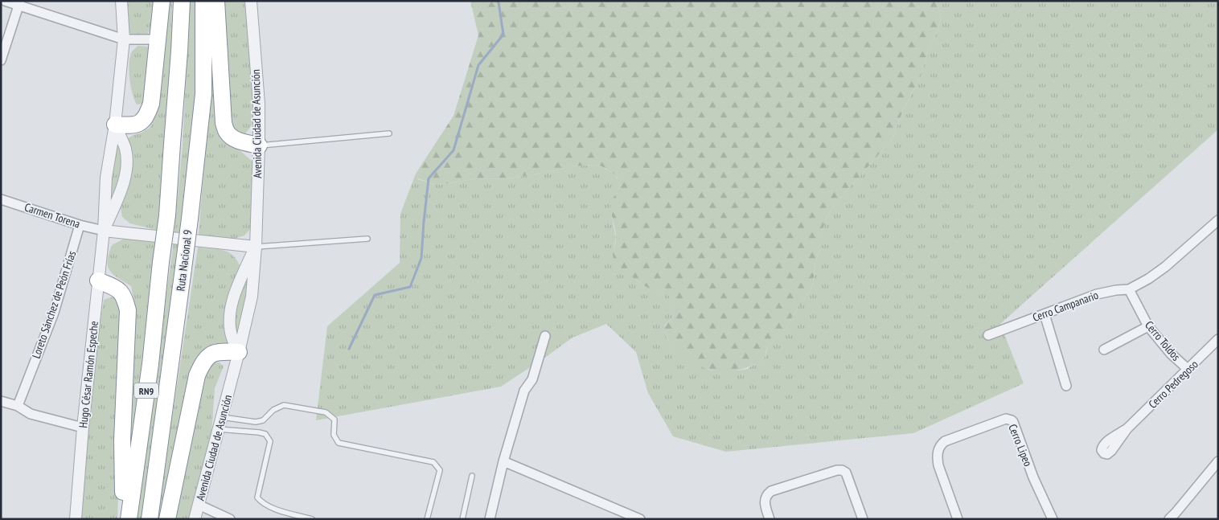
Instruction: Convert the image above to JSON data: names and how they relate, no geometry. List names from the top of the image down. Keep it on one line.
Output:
{"streets":{"highway":["Ruta Nacional 9","RN9"],"street":["Avenida Ciudad de Asunción","Carmen Torena","Loreto Sánchez de Peón Frías","Cerro Campanario","Cerro Toldos","Hugo César Ramón Espeche","Cerro Pedregoso","Cerro Lipeo"]},"crossings":[["Carmen Torena","Loreto Sánchez de Peón Frías"],["Carmen Torena","Hugo César Ramón Espeche"],["Cerro Campanario","Cerro Toldos"],["Cerro Toldos","Cerro Pedregoso"]]}
